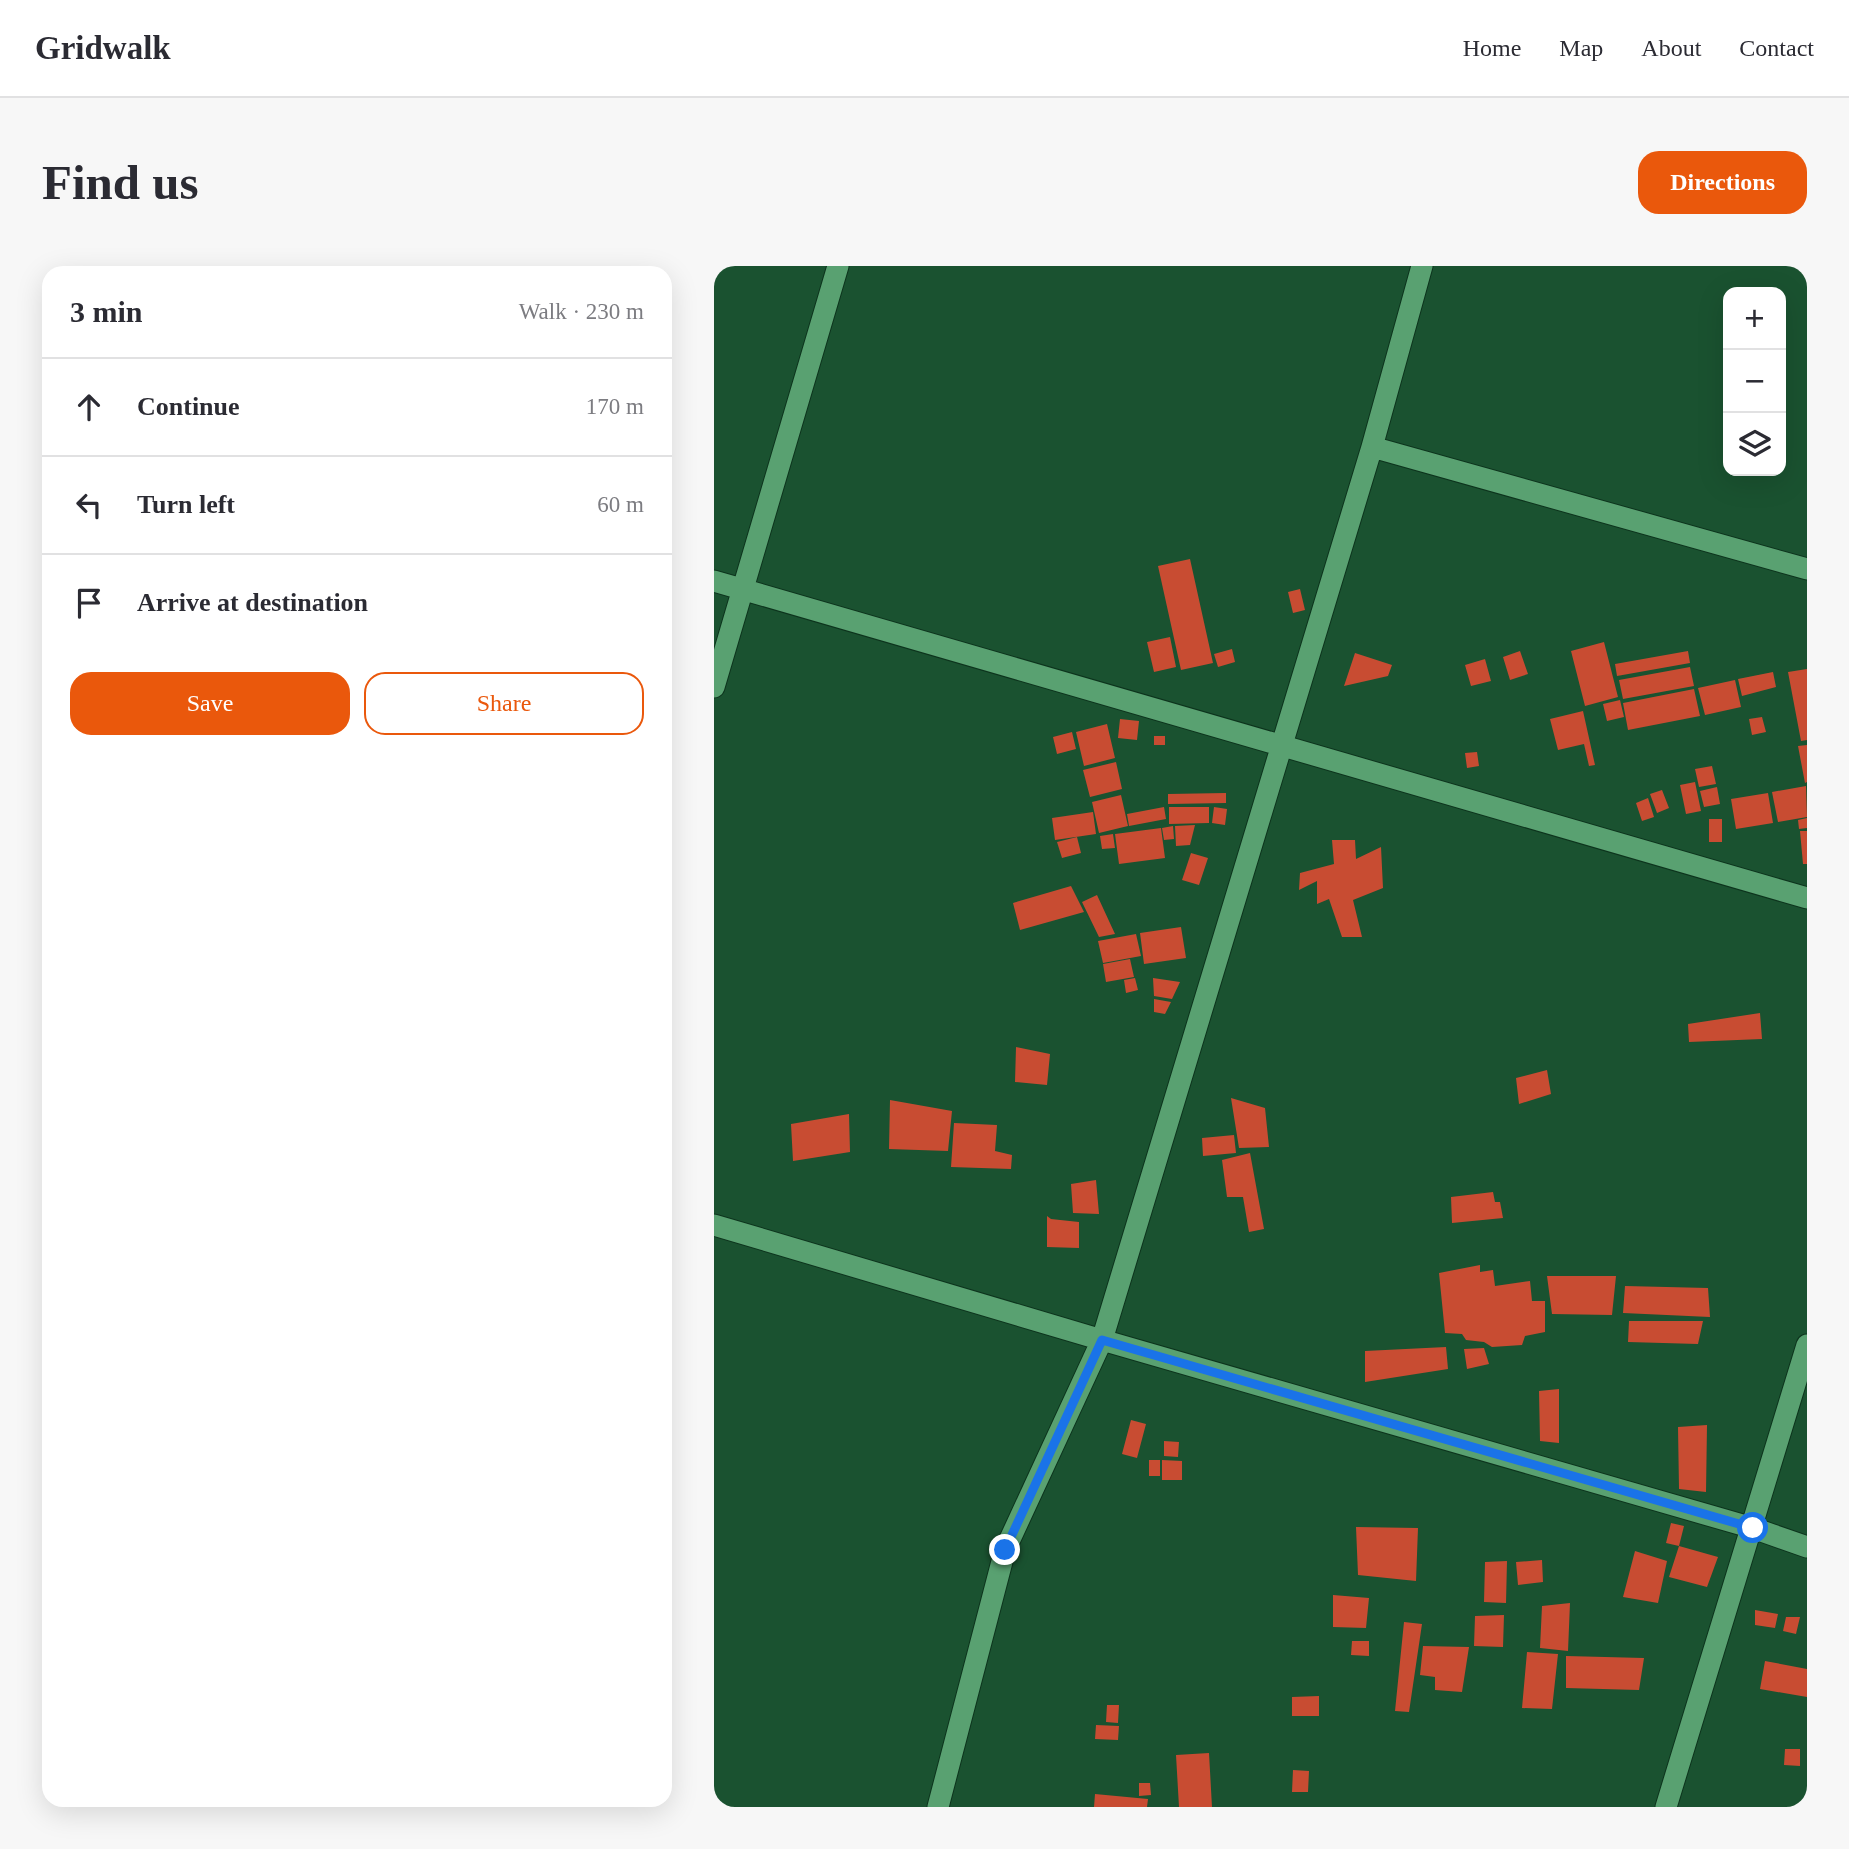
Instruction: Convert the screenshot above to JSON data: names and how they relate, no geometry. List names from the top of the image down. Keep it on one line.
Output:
{"page":{"header":"Gridwalk","nav":["Home","Map","About","Contact"],"buttons":["Directions",["Save","Share"]],"title":"Find us","heading":["3 min","Walk · 230 m"],"map_buttons":["+","−"],"list":[["Continue","170 m"],["Turn left","60 m"],"Arrive at destination"]}}
